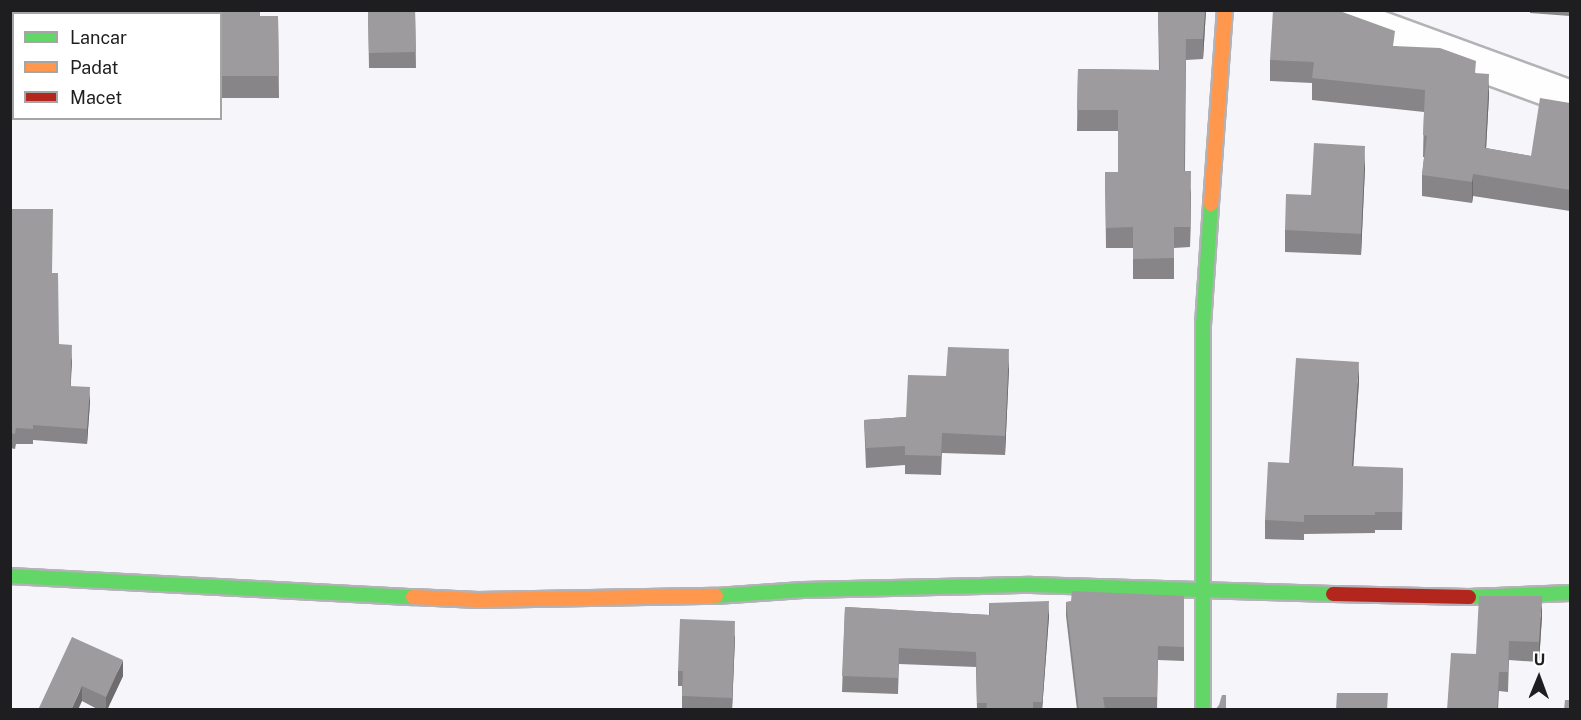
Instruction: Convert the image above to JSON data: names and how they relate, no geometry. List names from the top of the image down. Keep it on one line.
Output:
{"legend":["Lancar","Padat","Macet"],"north":"top"}
